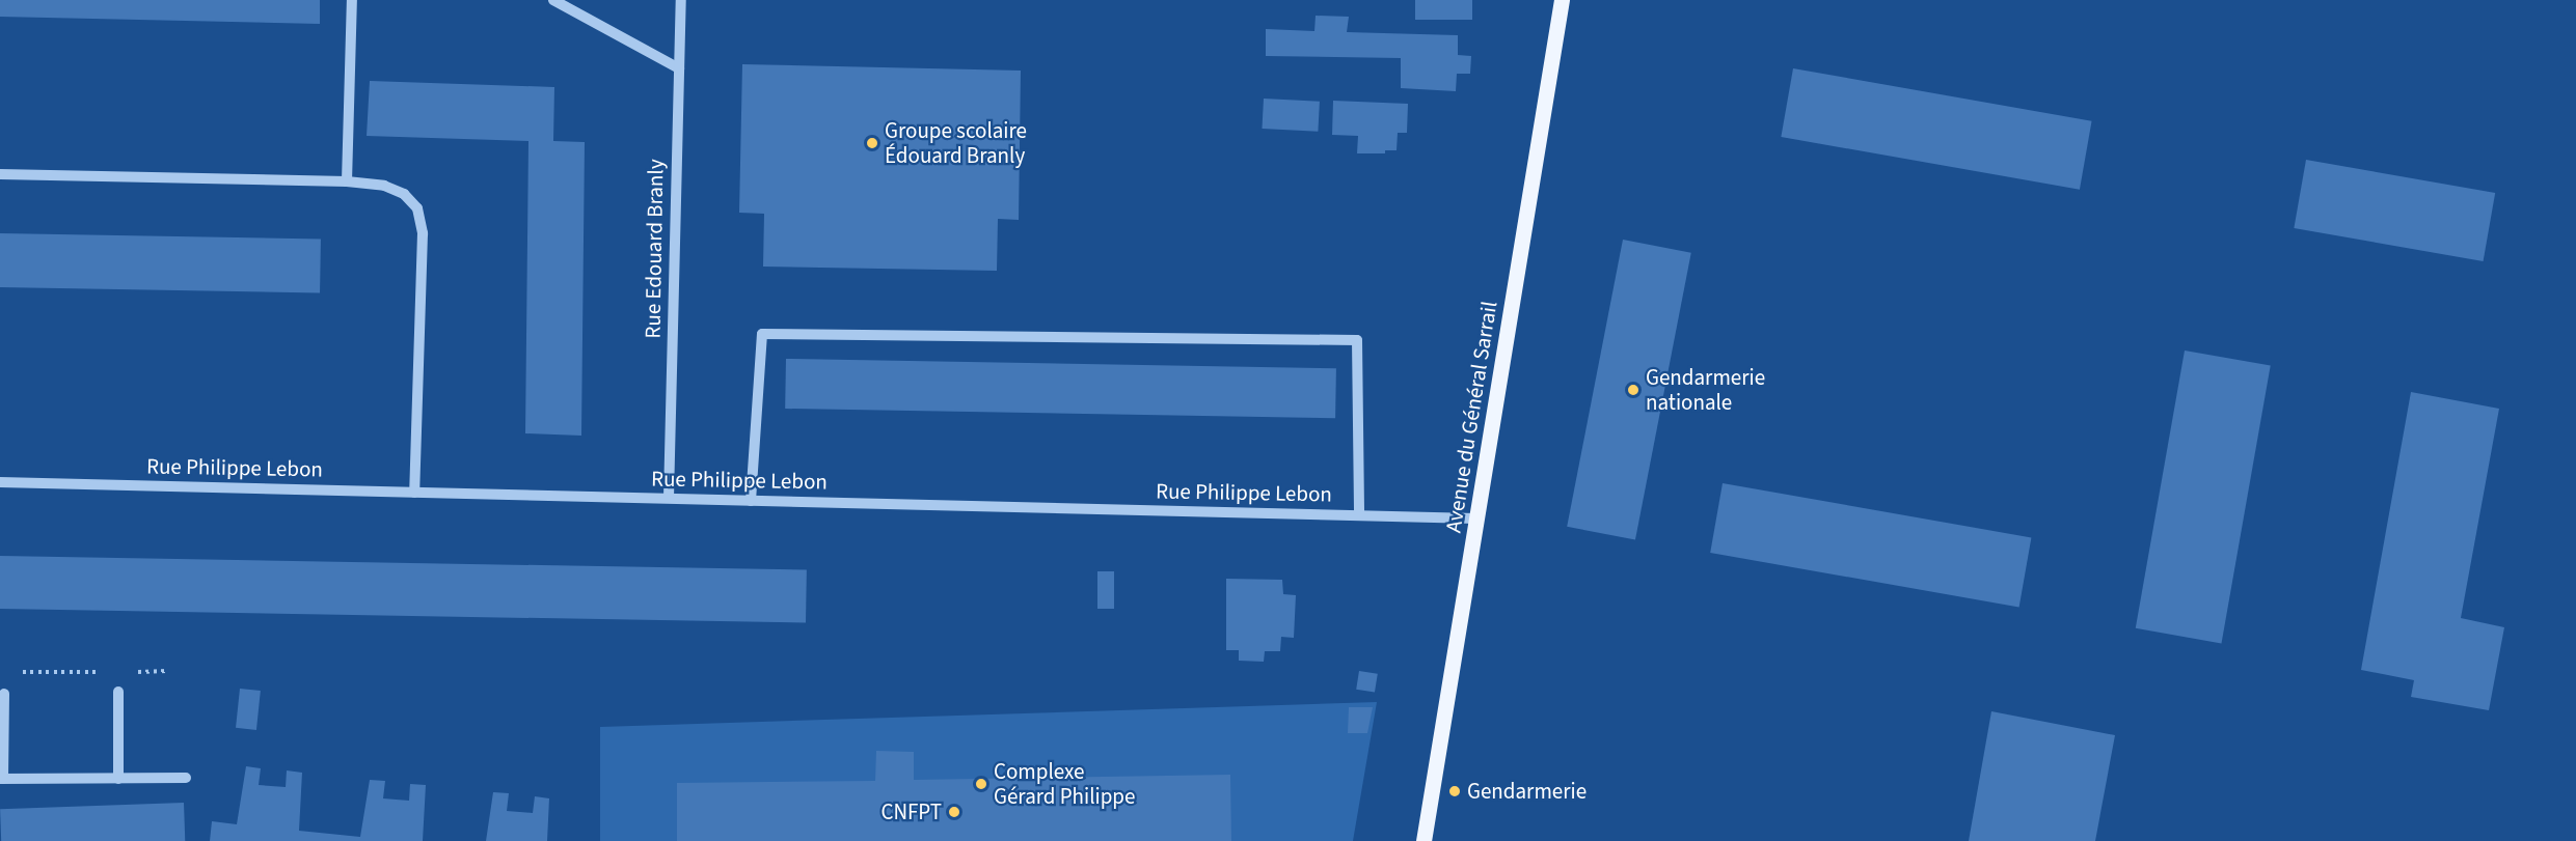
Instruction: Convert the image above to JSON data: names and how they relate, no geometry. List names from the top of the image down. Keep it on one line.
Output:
{"streets":{"main road":["Avenue du Général Sarrail"],"street":["Rue Edouard Branly","Rue Philippe Lebon"]},"crossings":[["Rue Edouard Branly","Rue Philippe Lebon"],["Avenue du Général Sarrail","Rue Philippe Lebon"]],"places":["Groupe scolaire Édouard Branly","Gendarmerie nationale","Complexe Gérard Philippe","Gendarmerie","CNFPT"]}
